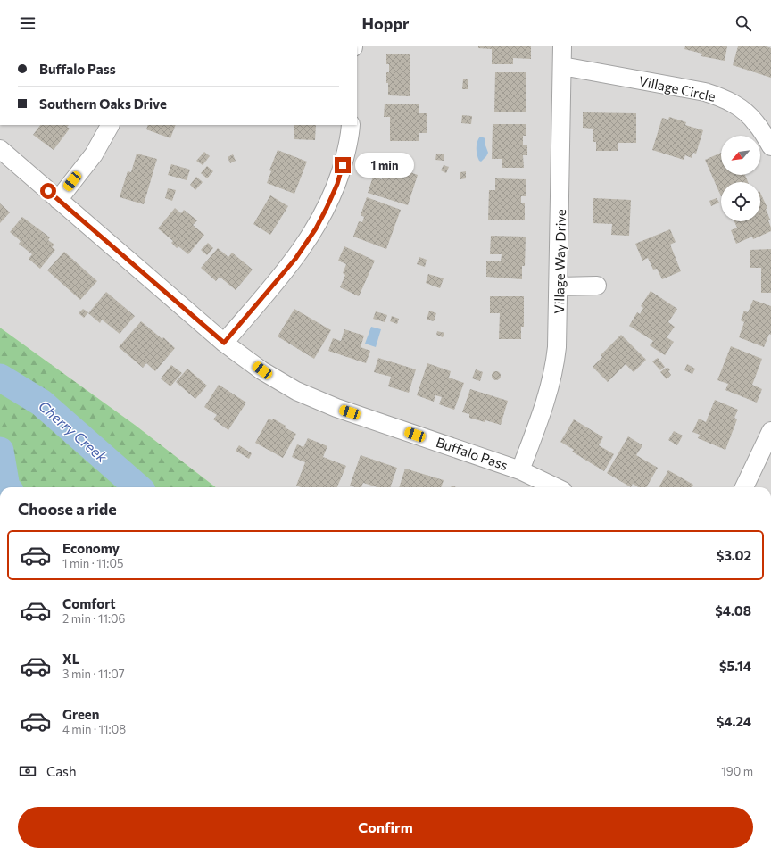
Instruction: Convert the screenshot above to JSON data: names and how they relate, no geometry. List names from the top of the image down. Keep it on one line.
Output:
{"streets":{"street":["Village Circle","Village Way Drive","Buffalo Pass"]},"crossings":[["Village Circle","Village Way Drive"],["Village Way Drive","Buffalo Pass"]],"water":["Cherry Creek"],"north":"bottom left","page":{"header":"Hoppr","banner":["Buffalo Pass","Southern Oaks Drive"],"bubble":"1 min","heading":"Choose a ride","list":[{"name":"Economy","note":"1 min · 11:05","value":"$3.02"},{"name":"Comfort","note":"2 min · 11:06","value":"$4.08"},{"name":"XL","note":"3 min · 11:07","value":"$5.14"},{"name":"Green","note":"4 min · 11:08","value":"$4.24"}],"pay":["Cash","190 m"],"buttons":"Confirm"}}
